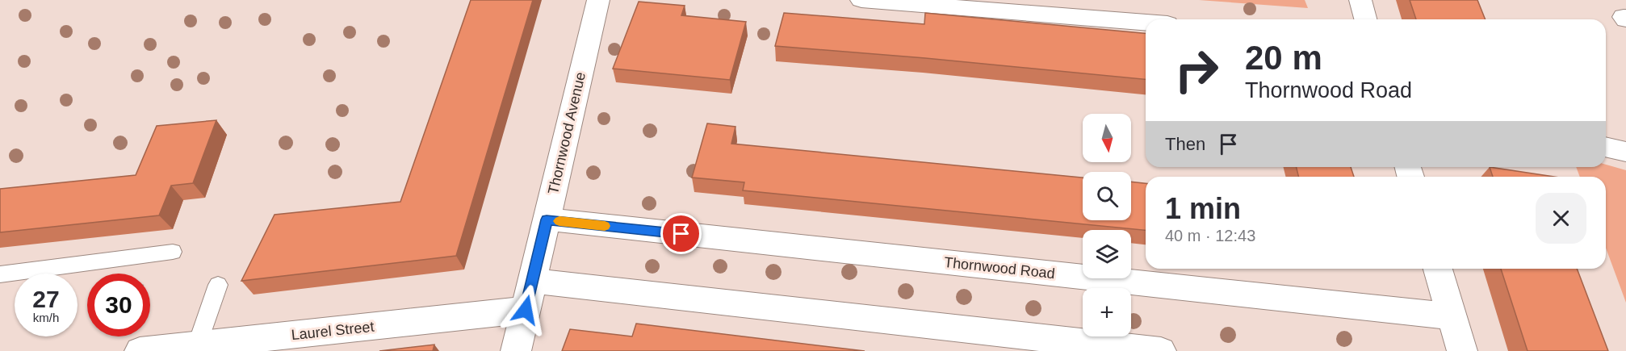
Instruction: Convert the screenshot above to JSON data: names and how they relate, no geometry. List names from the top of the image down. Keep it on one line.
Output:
{"streets":{"street":["Thornwood Avenue","Thornwood Road","Laurel Street"]},"crossings":[["Thornwood Avenue","Thornwood Road"],["Thornwood Avenue","Laurel Street"]],"north":"bottom","page":{"turn":["20 m","Thornwood Road"],"map_buttons":"+","then":"Then","heading":["1 min","40 m · 12:43"],"speed":"27 km/h","limit":"30"}}
